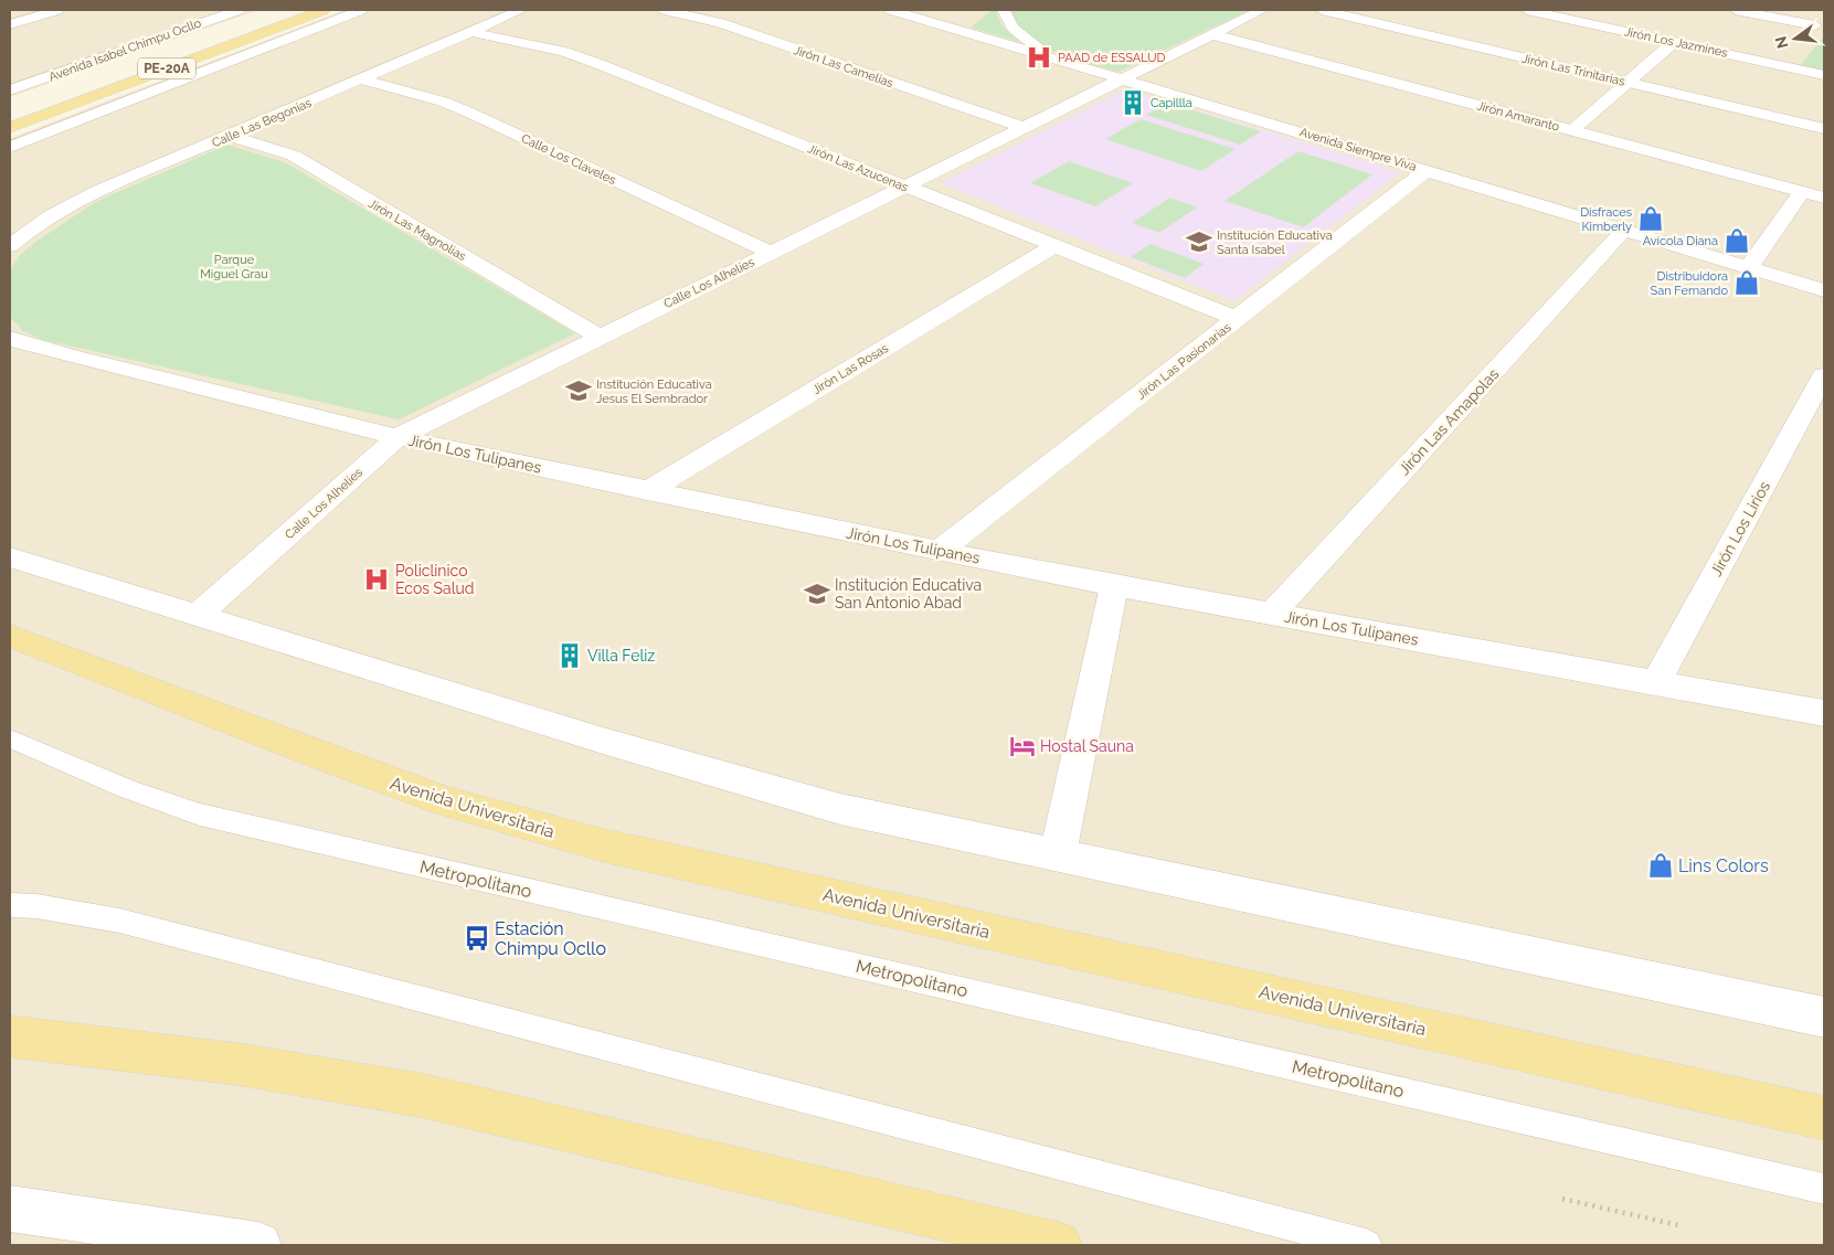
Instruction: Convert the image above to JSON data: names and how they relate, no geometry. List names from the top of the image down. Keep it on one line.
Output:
{"streets":{"main road":["Avenida Isabel Chimpu Ocllo","PE-20A","Avenida Universitaria"],"street":["Jirón Los Jazmines","Jirón Las Camelias","Jirón Las Trinitarias","Jirón Amaranto","Calle Las Begonias","Avenida Siempre Viva","Calle Los Claveles","Jirón Las Azucenas","Jirón Las Magnolias","Calle Los Alhelíes","Jirón Las Pasionarias","Jirón Las Rosas","Jirón Las Amapolas","Jirón Los Tulipanes","Jirón Los Lirios"],"lane":["Metropolitano"]},"crossings":[["Jirón Las Camelias","Calle Los Alhelíes"],["Jirón Amaranto","Calle Los Alhelíes"],["Calle Las Begonias","Calle Los Claveles"],["Calle Las Begonias","Jirón Las Azucenas"],["Calle Las Begonias","Jirón Las Magnolias"],["Avenida Siempre Viva","Calle Los Alhelíes"],["Avenida Siempre Viva","Jirón Las Pasionarias"],["Avenida Siempre Viva","Jirón Las Amapolas"],["Calle Los Claveles","Calle Los Alhelíes"],["Jirón Las Azucenas","Calle Los Alhelíes"],["Jirón Las Azucenas","Jirón Las Pasionarias"],["Jirón Las Azucenas","Jirón Las Rosas"],["Jirón Las Magnolias","Calle Los Alhelíes"],["Calle Los Alhelíes","Jirón Los Tulipanes"],["Jirón Las Pasionarias","Jirón Los Tulipanes"],["Jirón Las Rosas","Jirón Los Tulipanes"],["Jirón Las Amapolas","Jirón Los Tulipanes"],["Jirón Los Tulipanes","Jirón Los Lirios"]],"parks":["Parque Miguel Grau"],"places":{"hospital":["PAAD de ESSALUD","Policlinico Ecos Salud"],"building":["Capillla","Villa Feliz"],"shop":["Disfraces Kimberly","Avícola Diana","Distribuidora San Fernando","Lins Colors"],"school or university":["Institución Educativa Santa Isabel","Institución Educativa Jesus El Sembrador","Institución Educativa San Antonio Abad"],"hotel":["Hostal Sauna"],"bus stop":["Estación Chimpu Ocllo"]},"north":"left"}
